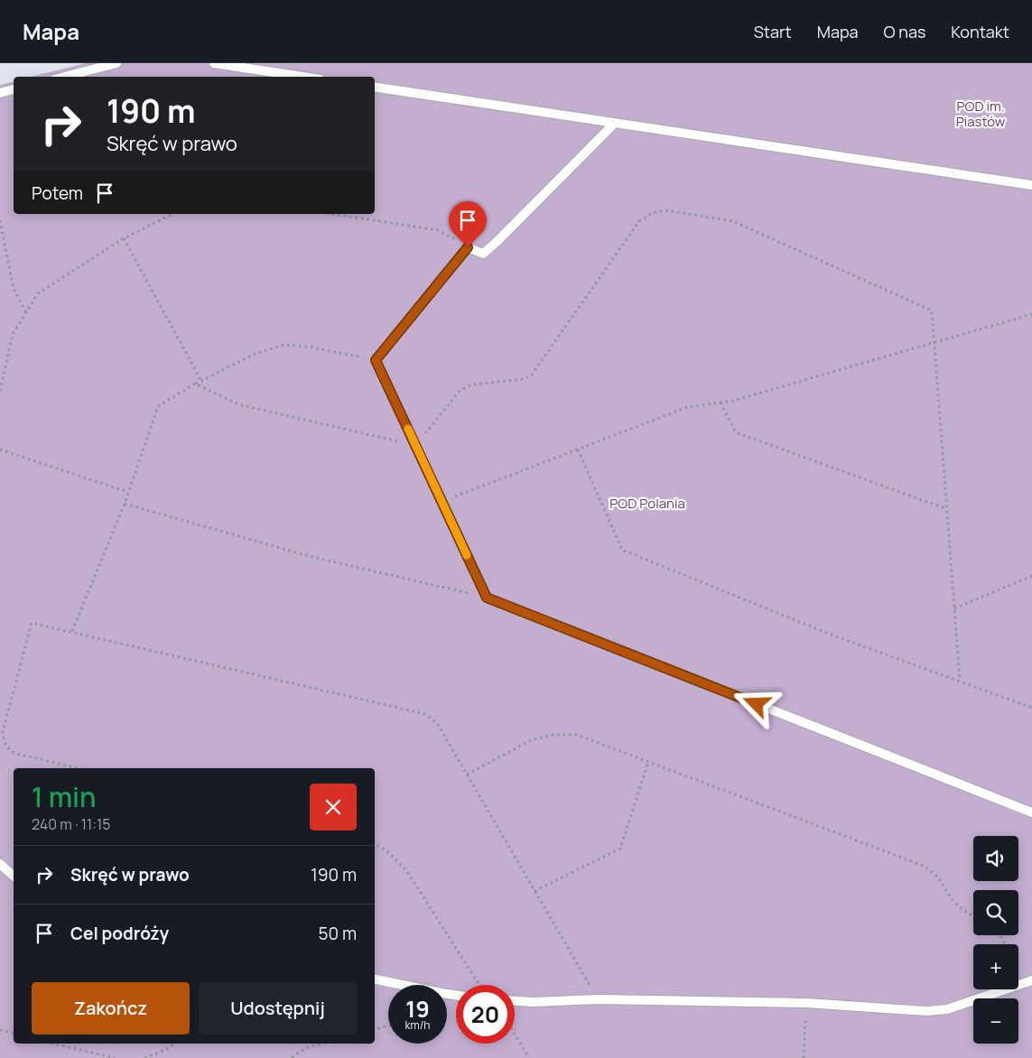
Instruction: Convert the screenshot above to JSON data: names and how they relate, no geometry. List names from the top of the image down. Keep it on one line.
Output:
{"parks":["POD im. Piastów","POD Polania"],"page":{"header":"Mapa","nav":["Start","Mapa","O nas","Kontakt"],"turn":["190 m","Skręć w prawo"],"then":"Potem","heading":["1 min","240 m · 11:15"],"map_buttons":["+","−"],"list":[{"name":"Skręć w prawo","value":"190 m"},{"name":"Cel podróży","value":"50 m"}],"buttons":["Zakończ","Udostępnij"],"speed":"19 km/h","limit":"20"}}
